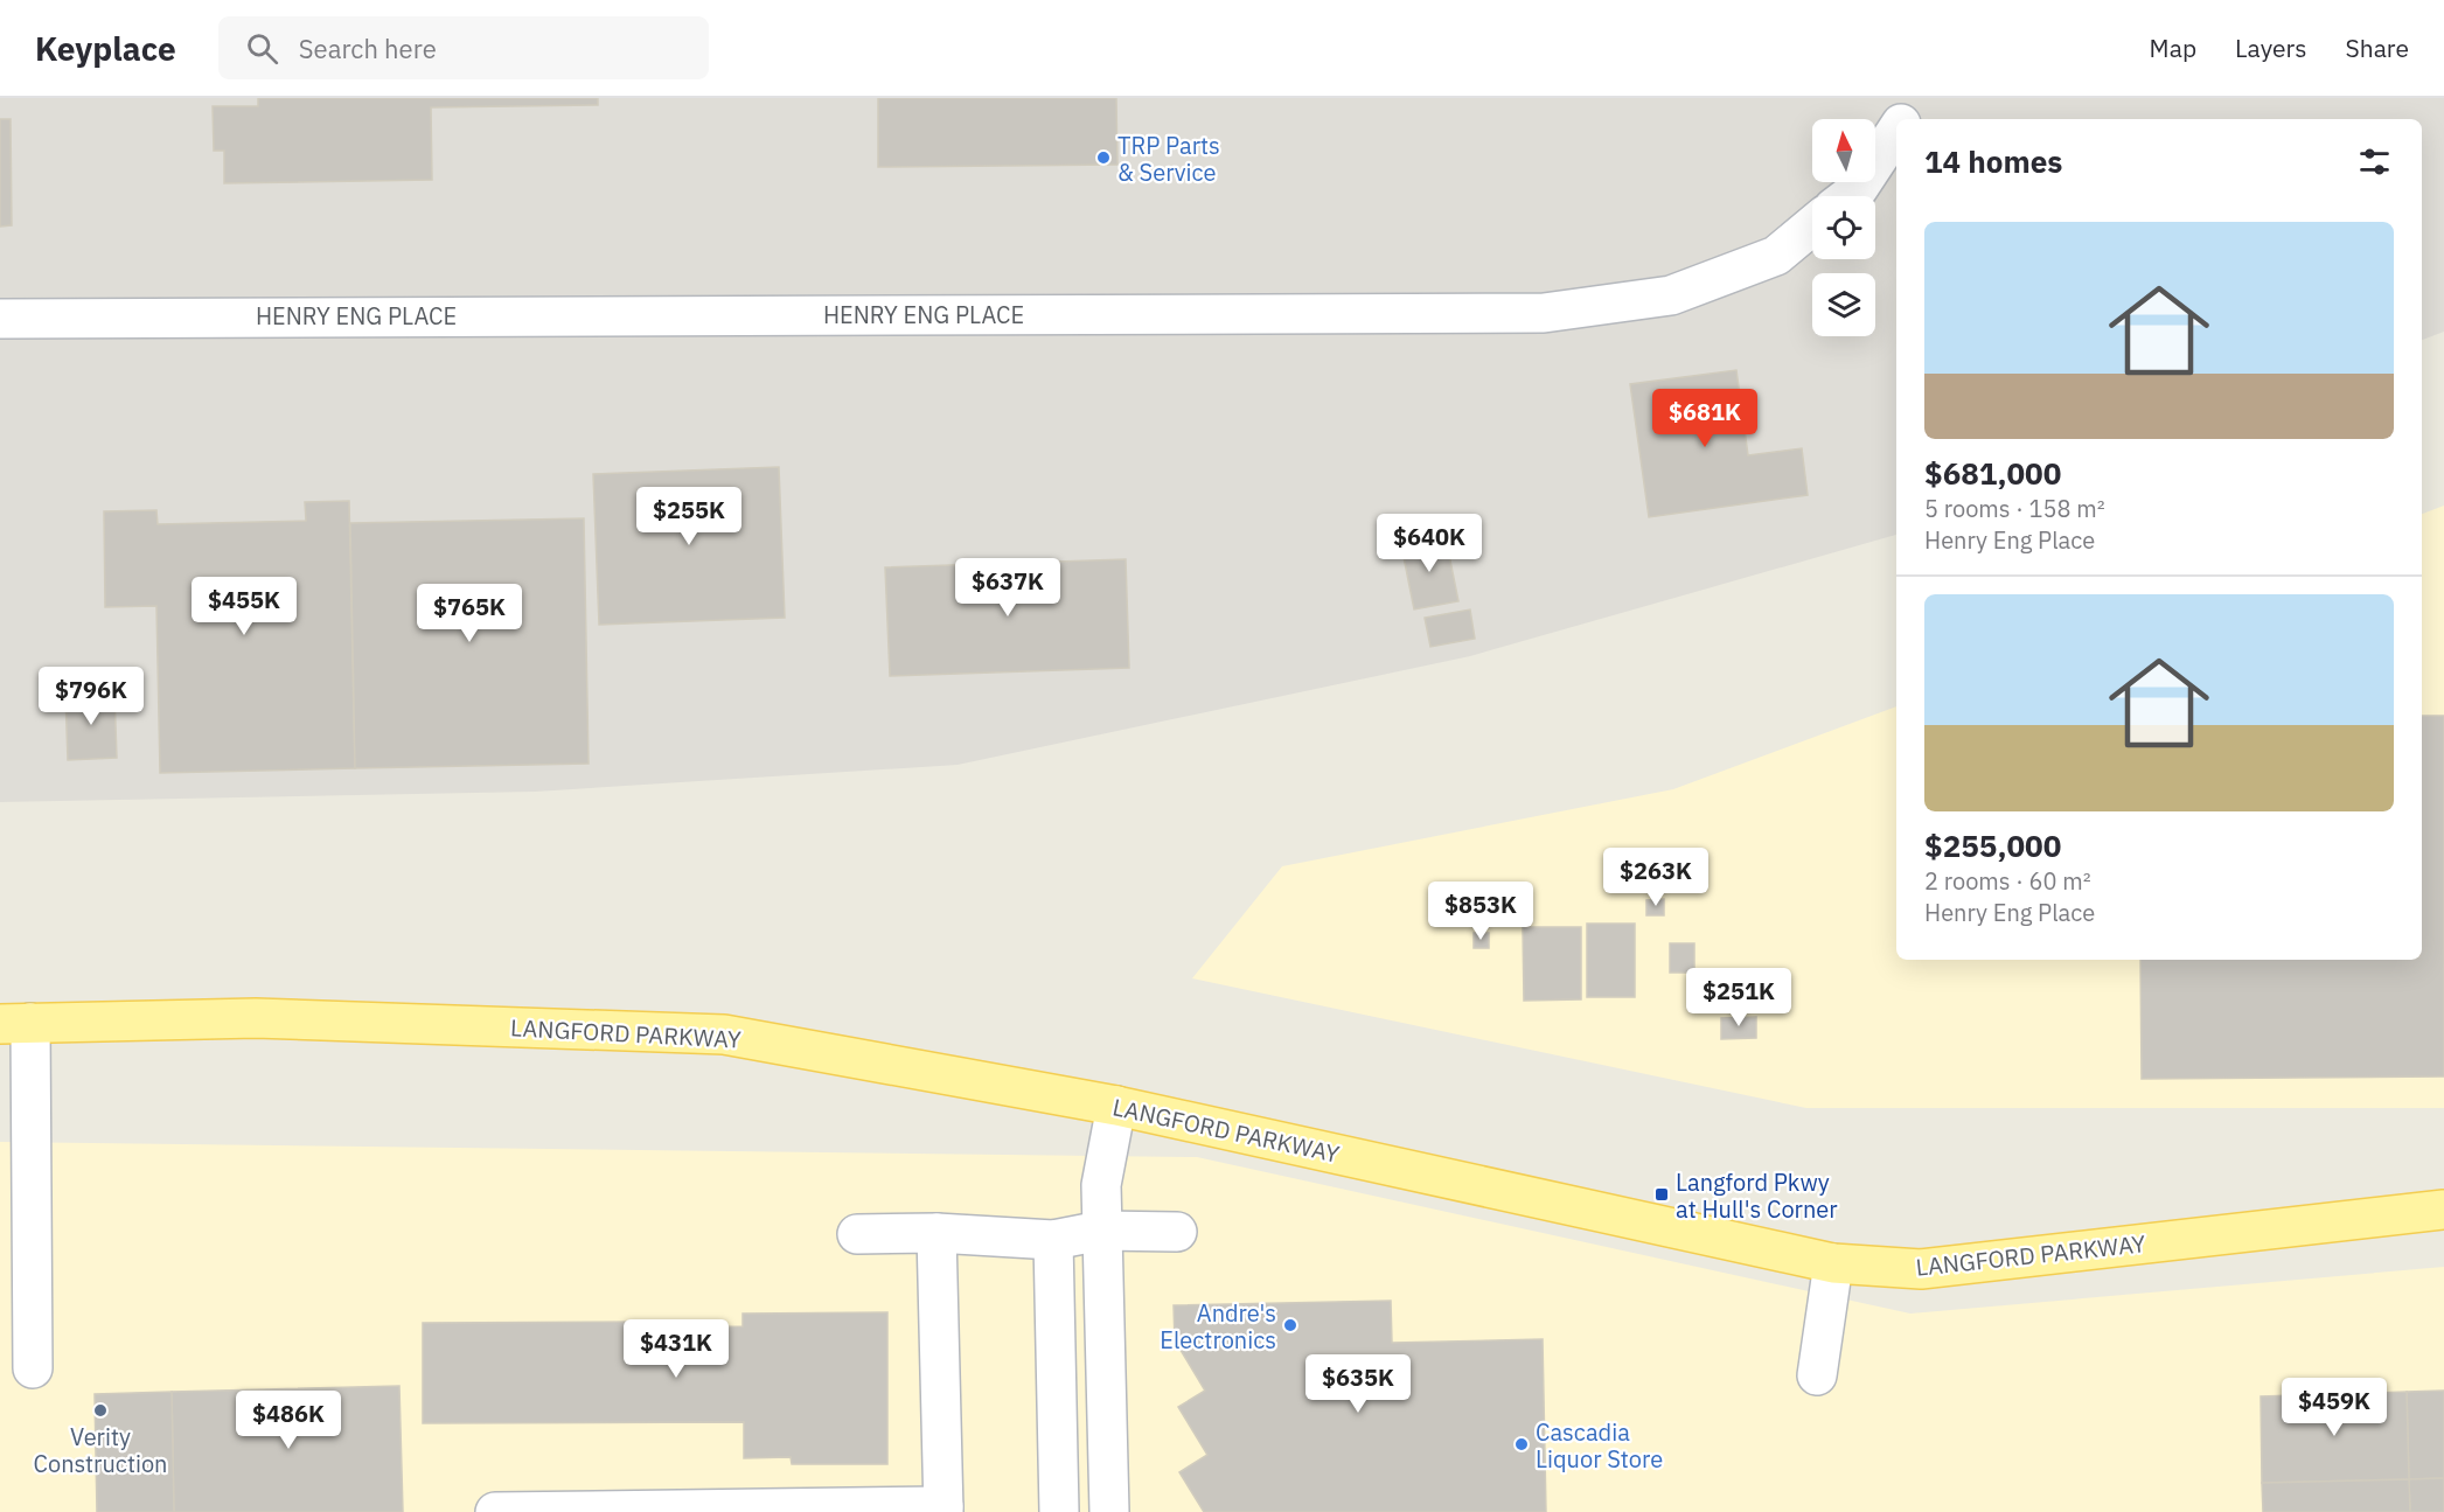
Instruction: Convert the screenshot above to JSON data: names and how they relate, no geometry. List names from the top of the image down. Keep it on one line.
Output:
{"streets":{"main road":["LANGFORD PARKWAY"],"street":["HENRY ENG PLACE"]},"places":{"other":["TRP Parts & Service","Andre's Electronics","Verity Construction","Cascadia Liquor Store"],"transit":["Langford Pkwy at Hull's Corner"]},"north":"top","page":{"header":"Keyplace","search":"Search here","nav":["Map","Layers","Share"],"heading":"14 homes","list":[{"name":"$681,000","note":"5 rooms · 158 m² · Henry Eng Place"},{"name":"$255,000","note":"2 rooms · 60 m² · Henry Eng Place"}],"price":["$681K","$255K","$640K","$637K","$455K","$765K","$796K","$263K","$853K","$251K","$431K","$635K","$459K","$486K"]}}
